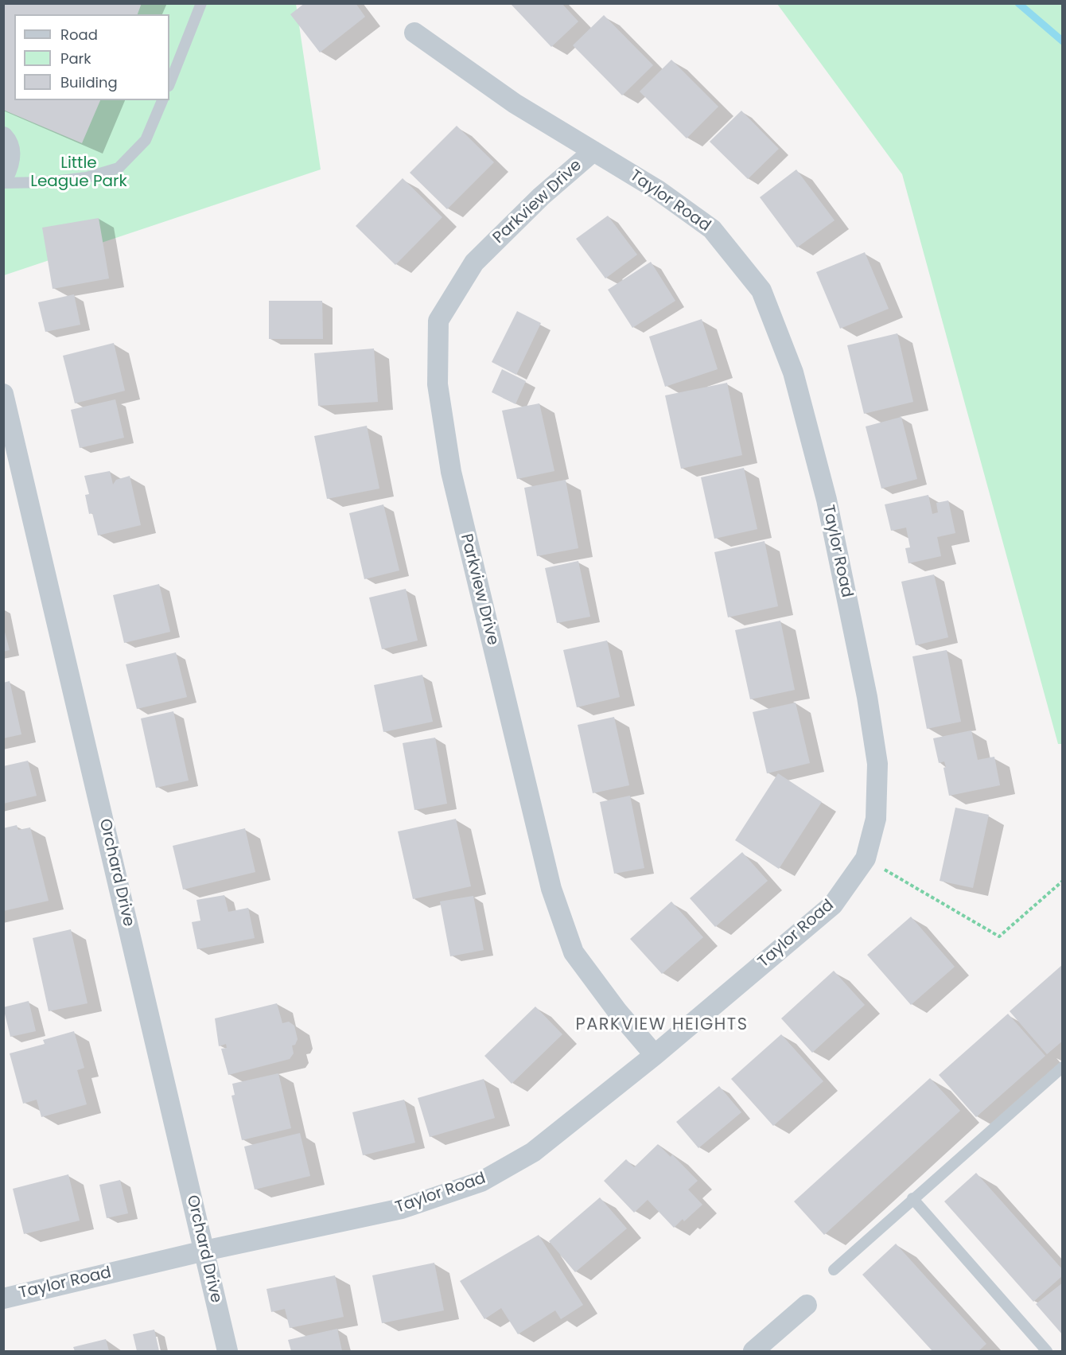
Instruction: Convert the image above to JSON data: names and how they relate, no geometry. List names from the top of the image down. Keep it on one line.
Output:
{"streets":{"street":["Taylor Road","Parkview Drive","Orchard Drive"]},"crossings":[["Taylor Road","Parkview Drive"],["Taylor Road","Orchard Drive"]],"districts":["PARKVIEW HEIGHTS"],"parks":["Little League Park"],"legend":["Road","Park","Building"]}
